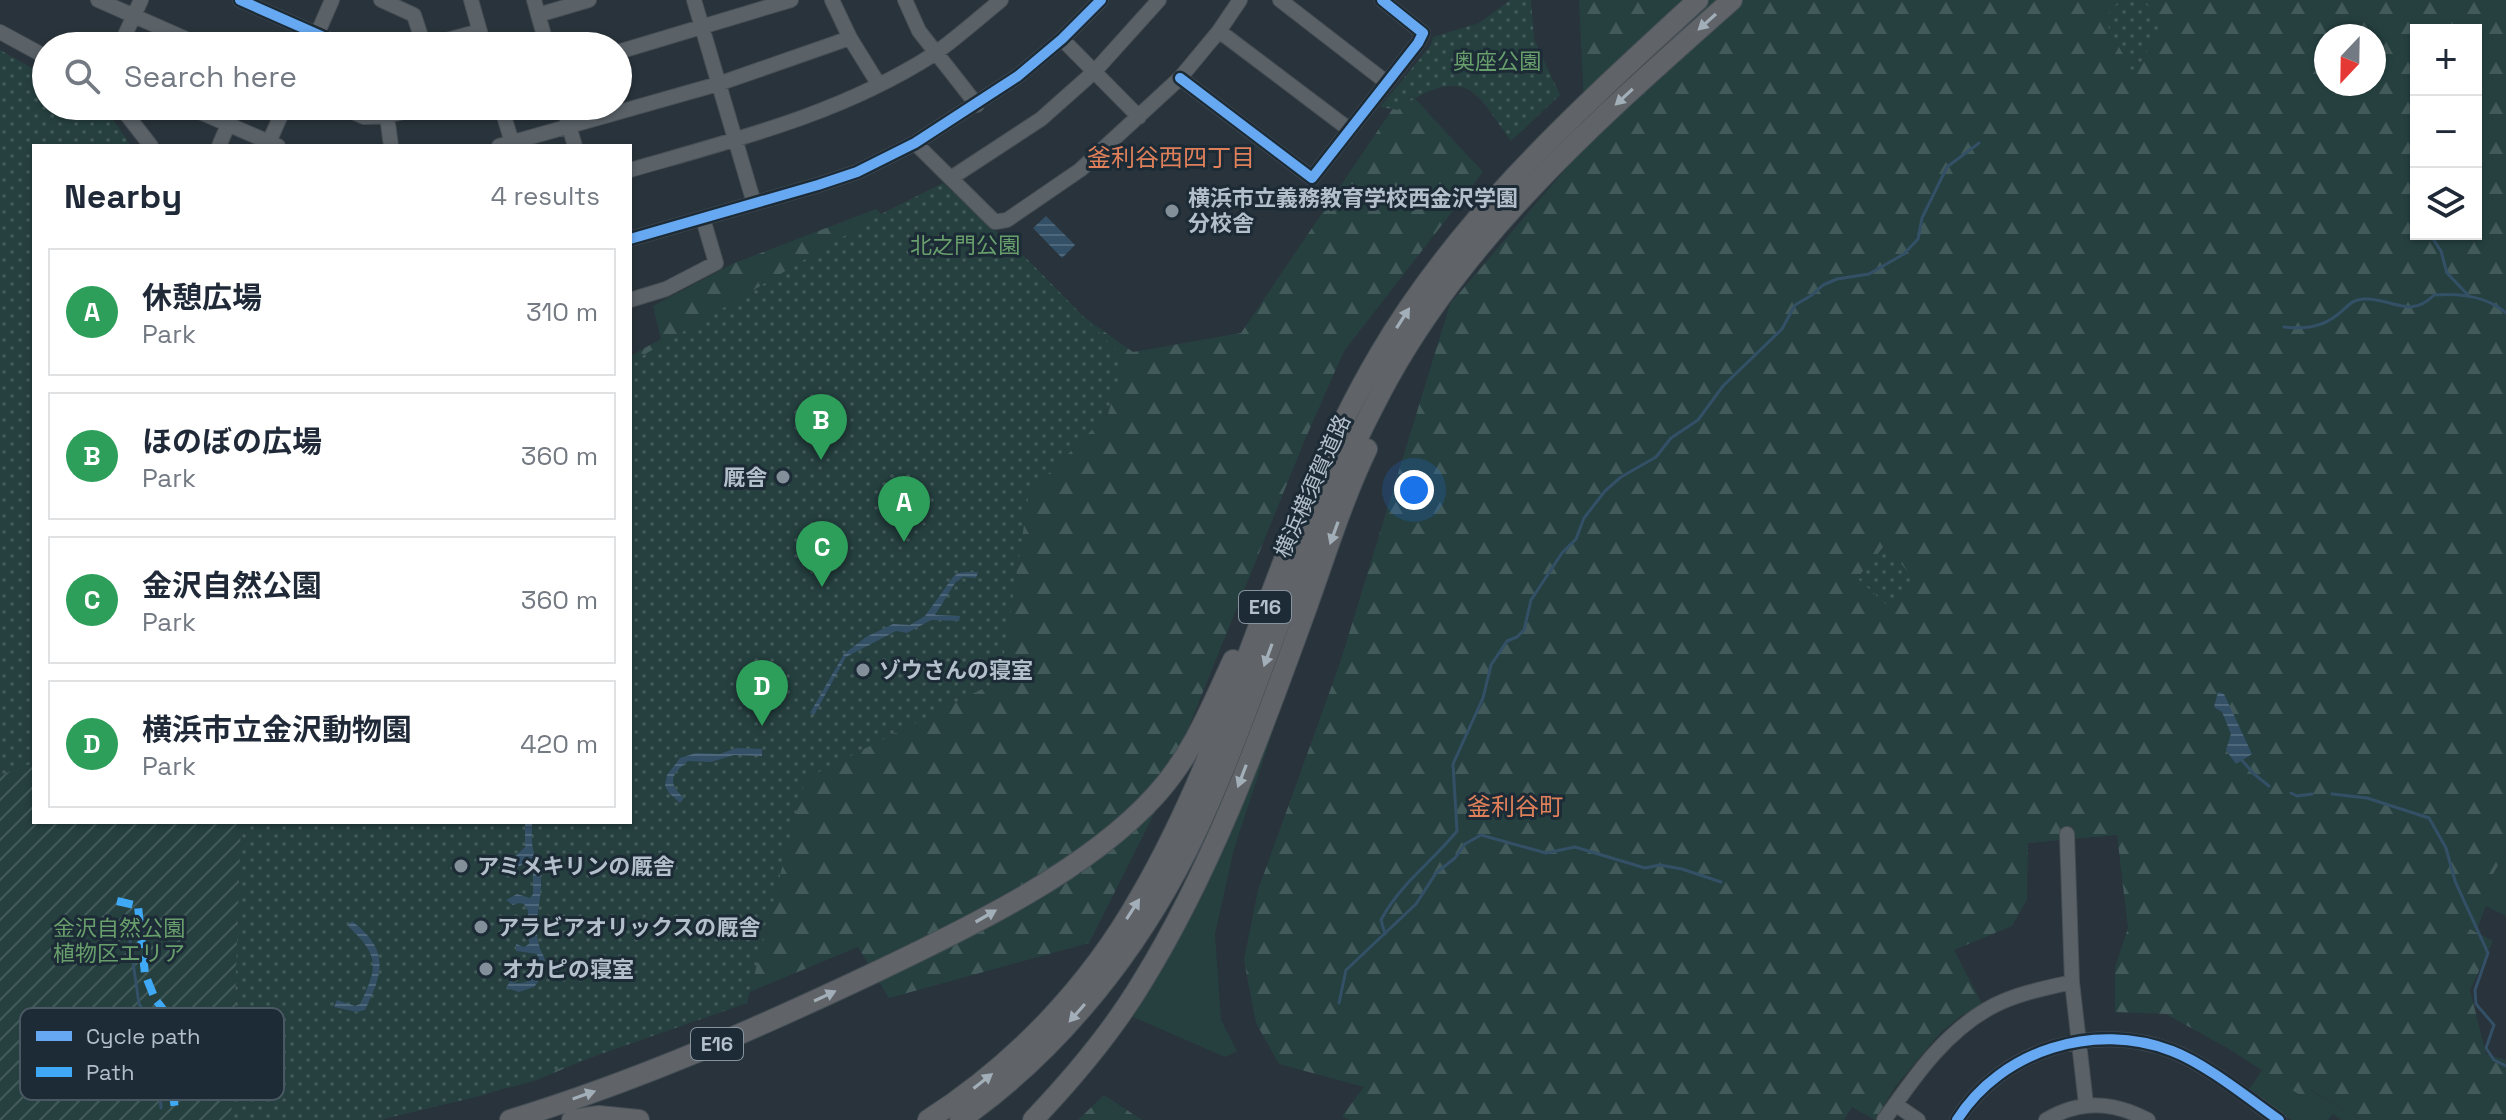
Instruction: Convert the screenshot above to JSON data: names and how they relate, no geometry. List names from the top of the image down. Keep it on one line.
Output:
{"streets":{"highway":["横浜横須賀道路","E16"]},"crossings":[["横浜横須賀道路","E16"]],"districts":["釜利谷西四丁目","釜利谷町"],"parks":["奥座公園","北之門公園","金沢自然公園 植物区エリア"],"places":["横浜市立義務教育学校西金沢学園 分校舎","厩舎","ゾウさんの寝室","アミメキリンの厩舎","アラビアオリックスの厩舎","オカピの寝室"],"legend":["Cycle path","Path"],"north":"bottom","page":{"map_buttons":["+","−"],"search":"Search here","heading":["Nearby","4 results"],"list":[{"mark":"A","name":"休憩広場","note":"Park","value":"310 m"},{"mark":"B","name":"ほのぼの広場","note":"Park","value":"360 m"},{"mark":"C","name":"金沢自然公園","note":"Park","value":"360 m"},{"mark":"D","name":"横浜市立金沢動物園","note":"Park","value":"420 m"}],"pins":["B","A","C","D"]}}
